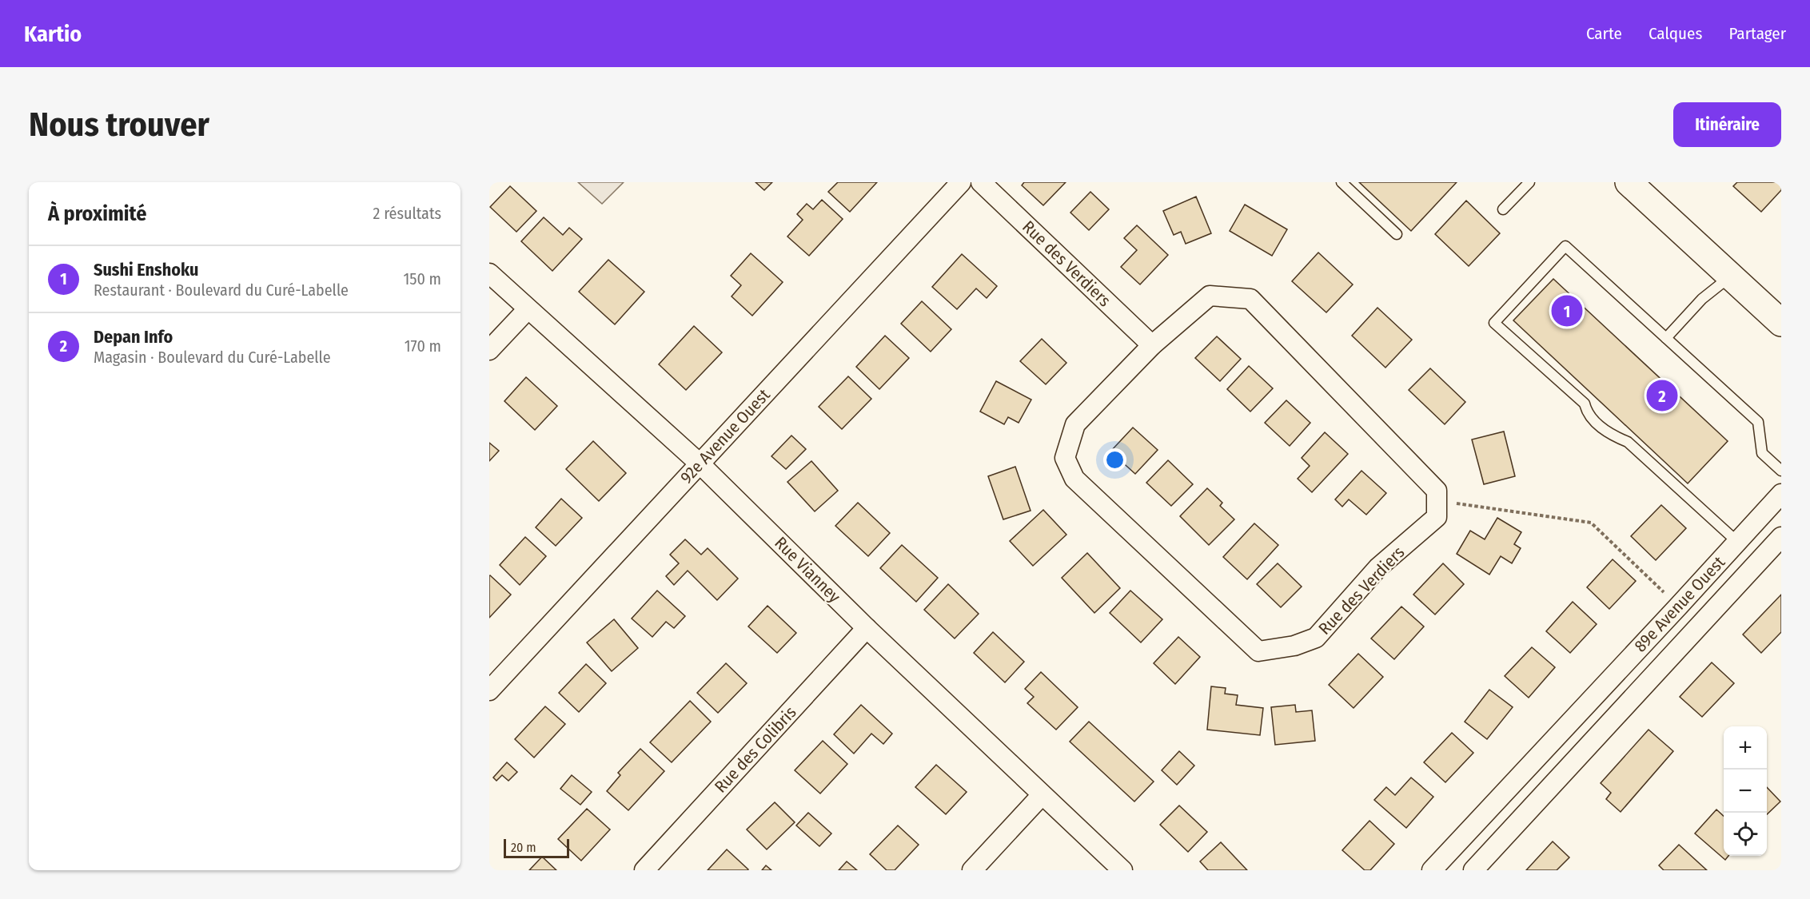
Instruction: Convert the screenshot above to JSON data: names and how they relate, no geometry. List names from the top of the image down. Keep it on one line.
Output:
{"streets":{"street":["Rue des Verdiers","92e Avenue Ouest","Rue Vianney","89e Avenue Ouest","Rue des Colibris"]},"crossings":[["92e Avenue Ouest","Rue Vianney"],["Rue Vianney","Rue des Colibris"]],"scale_bar":"20 m","page":{"header":"Kartio","nav":["Carte","Calques","Partager"],"buttons":"Itinéraire","title":"Nous trouver","heading":["À proximité","2 résultats"],"list":[{"mark":"1","name":"Sushi Enshoku","note":"Restaurant · Boulevard du Curé-Labelle","value":"150 m"},{"mark":"2","name":"Depan Info","note":"Magasin · Boulevard du Curé-Labelle","value":"170 m"}],"pins":["1","2"],"map_buttons":["+","−"],"scale":"20 m"}}
